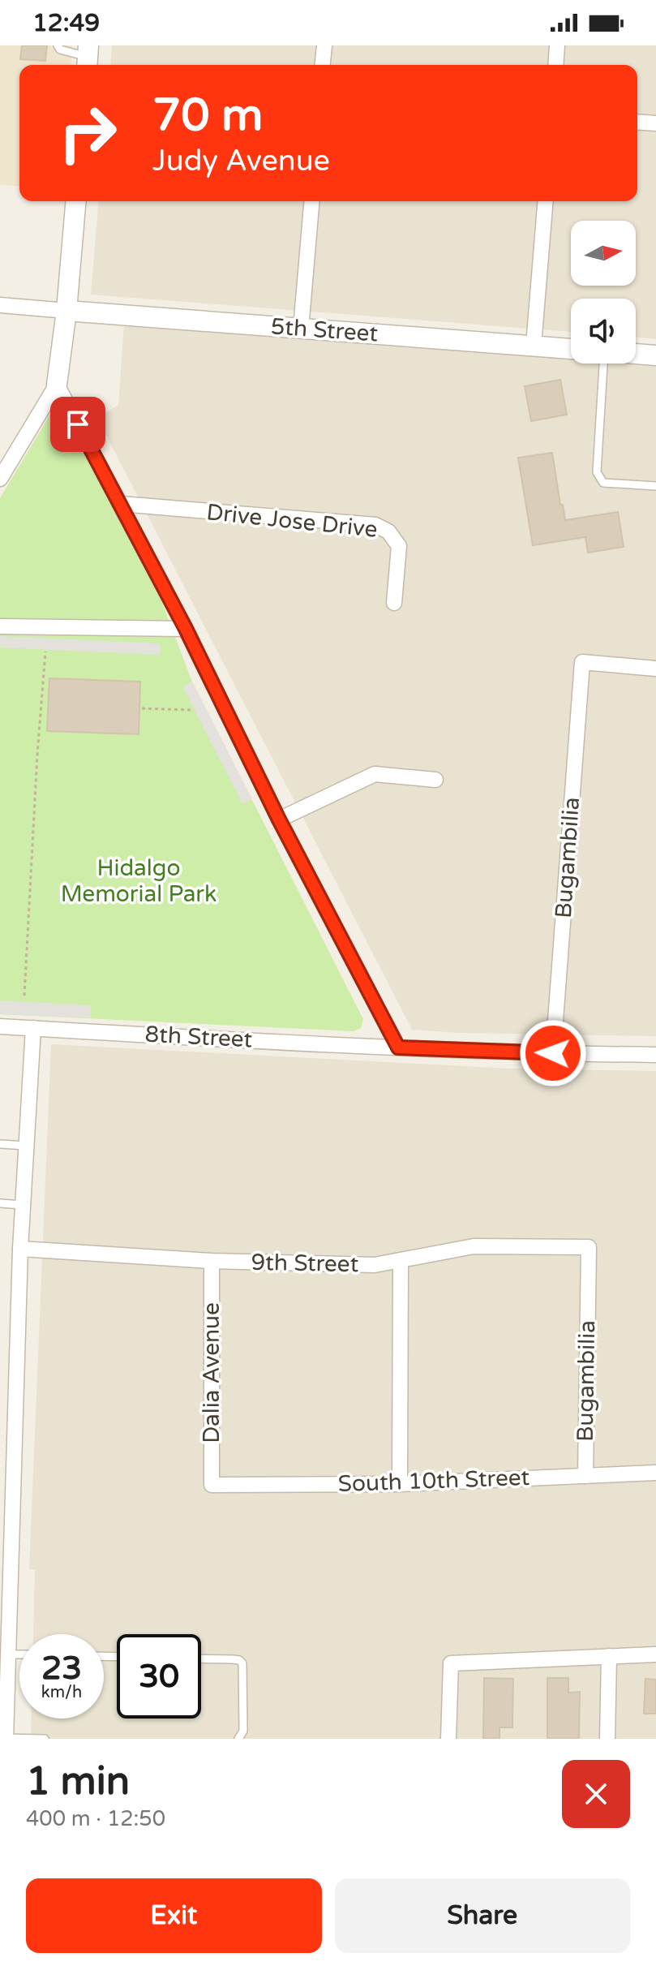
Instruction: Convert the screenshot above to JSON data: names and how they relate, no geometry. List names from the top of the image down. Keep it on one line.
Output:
{"streets":{"street":["5th Street","Drive Jose Drive","Bugambilia","8th Street","9th Street","Dalia Avenue","South 10th Street"]},"crossings":[["Bugambilia","8th Street"],["Bugambilia","9th Street"],["Bugambilia","South 10th Street"],["9th Street","Dalia Avenue"],["Dalia Avenue","South 10th Street"]],"parks":["Hidalgo Memorial Park"],"north":"right","page":{"status":"12:49","turn":["70 m","Judy Avenue"],"speed":"23 km/h","limit":"30","heading":["1 min","400 m · 12:50"],"buttons":["Exit","Share"]}}
